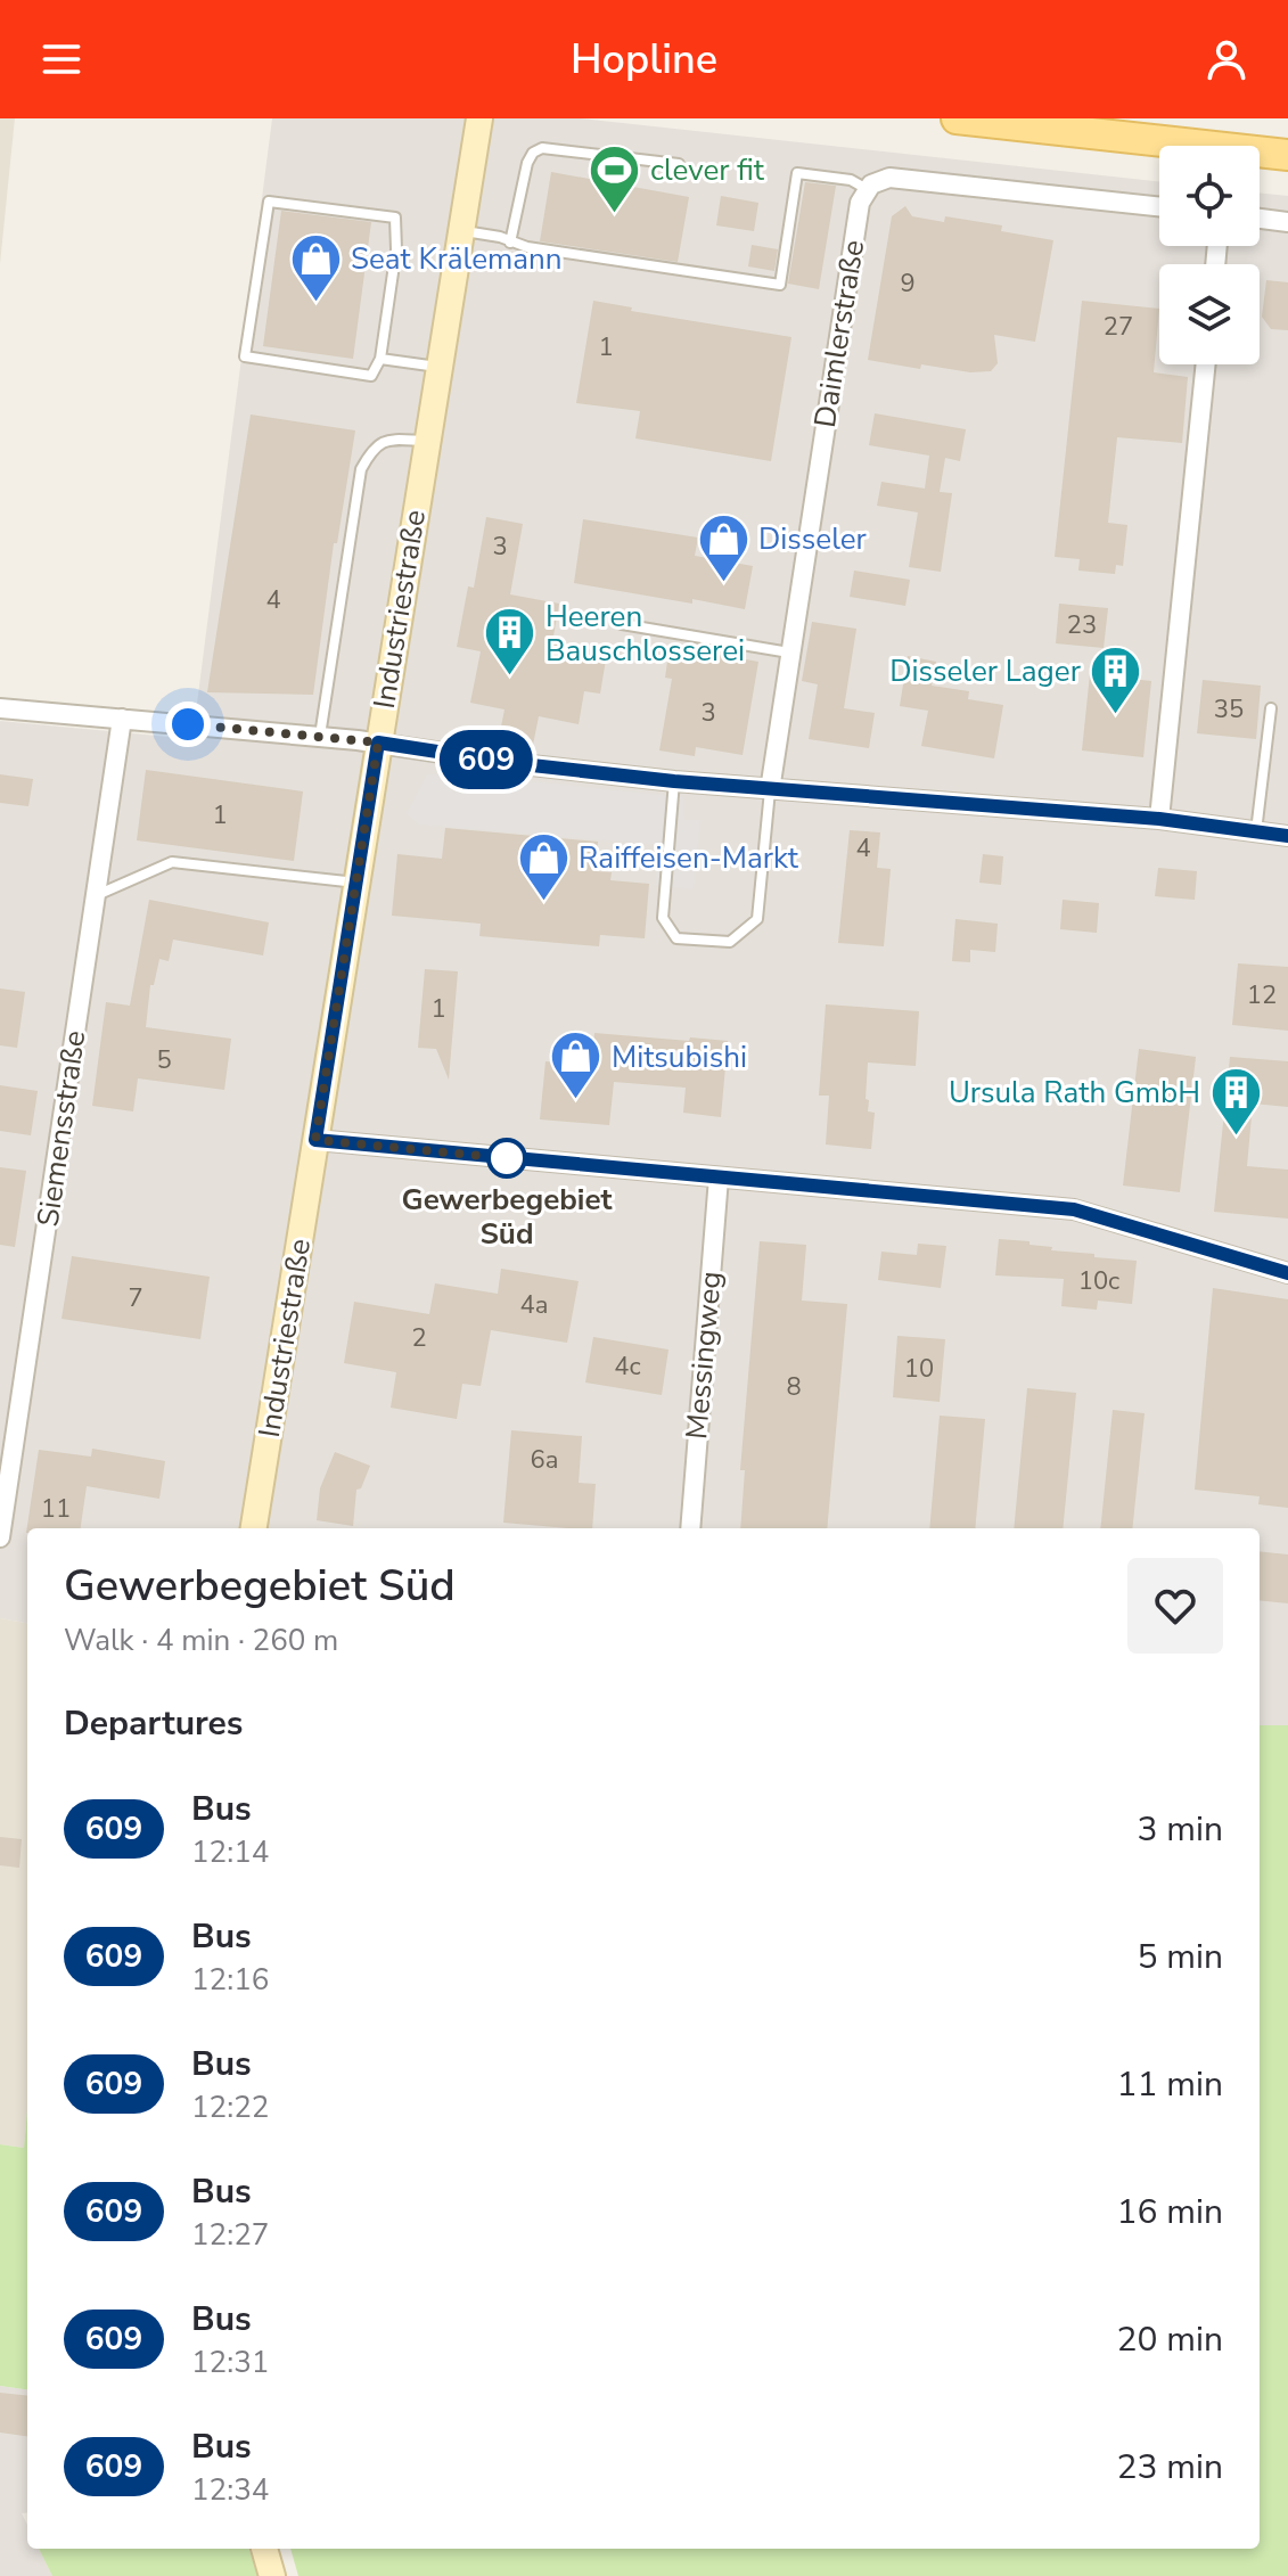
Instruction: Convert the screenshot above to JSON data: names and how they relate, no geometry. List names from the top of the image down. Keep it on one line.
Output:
{"streets":{"street":["Daimlerstraße","Industriestraße","Siemensstraße","Messingweg"]},"places":{"sports":["clever fit"],"shop":["Seat Krälemann","Disseler","Raiffeisen-Markt","Mitsubishi"],"building":["Heeren Bauschlosserei","Disseler Lager","Ursula Rath GmbH"],"other":["Gewerbegebiet Süd"]},"lines":["bus line 609"],"house_numbers":["9","27","1","3","4","23","35","3","1","4","12","1","5","10c","7","4a","2","4c","10","8","6a","11"],"page":{"header":"Hopline","on_map":"609","heading":[["Gewerbegebiet Süd","Walk · 4 min · 260 m"],"Departures"],"list":[{"mark":"609","name":"Bus","note":"12:14","value":"3 min"},{"mark":"609","name":"Bus","note":"12:16","value":"5 min"},{"mark":"609","name":"Bus","note":"12:22","value":"11 min"},{"mark":"609","name":"Bus","note":"12:27","value":"16 min"},{"mark":"609","name":"Bus","note":"12:31","value":"20 min"},{"mark":"609","name":"Bus","note":"12:34","value":"23 min"}]}}
